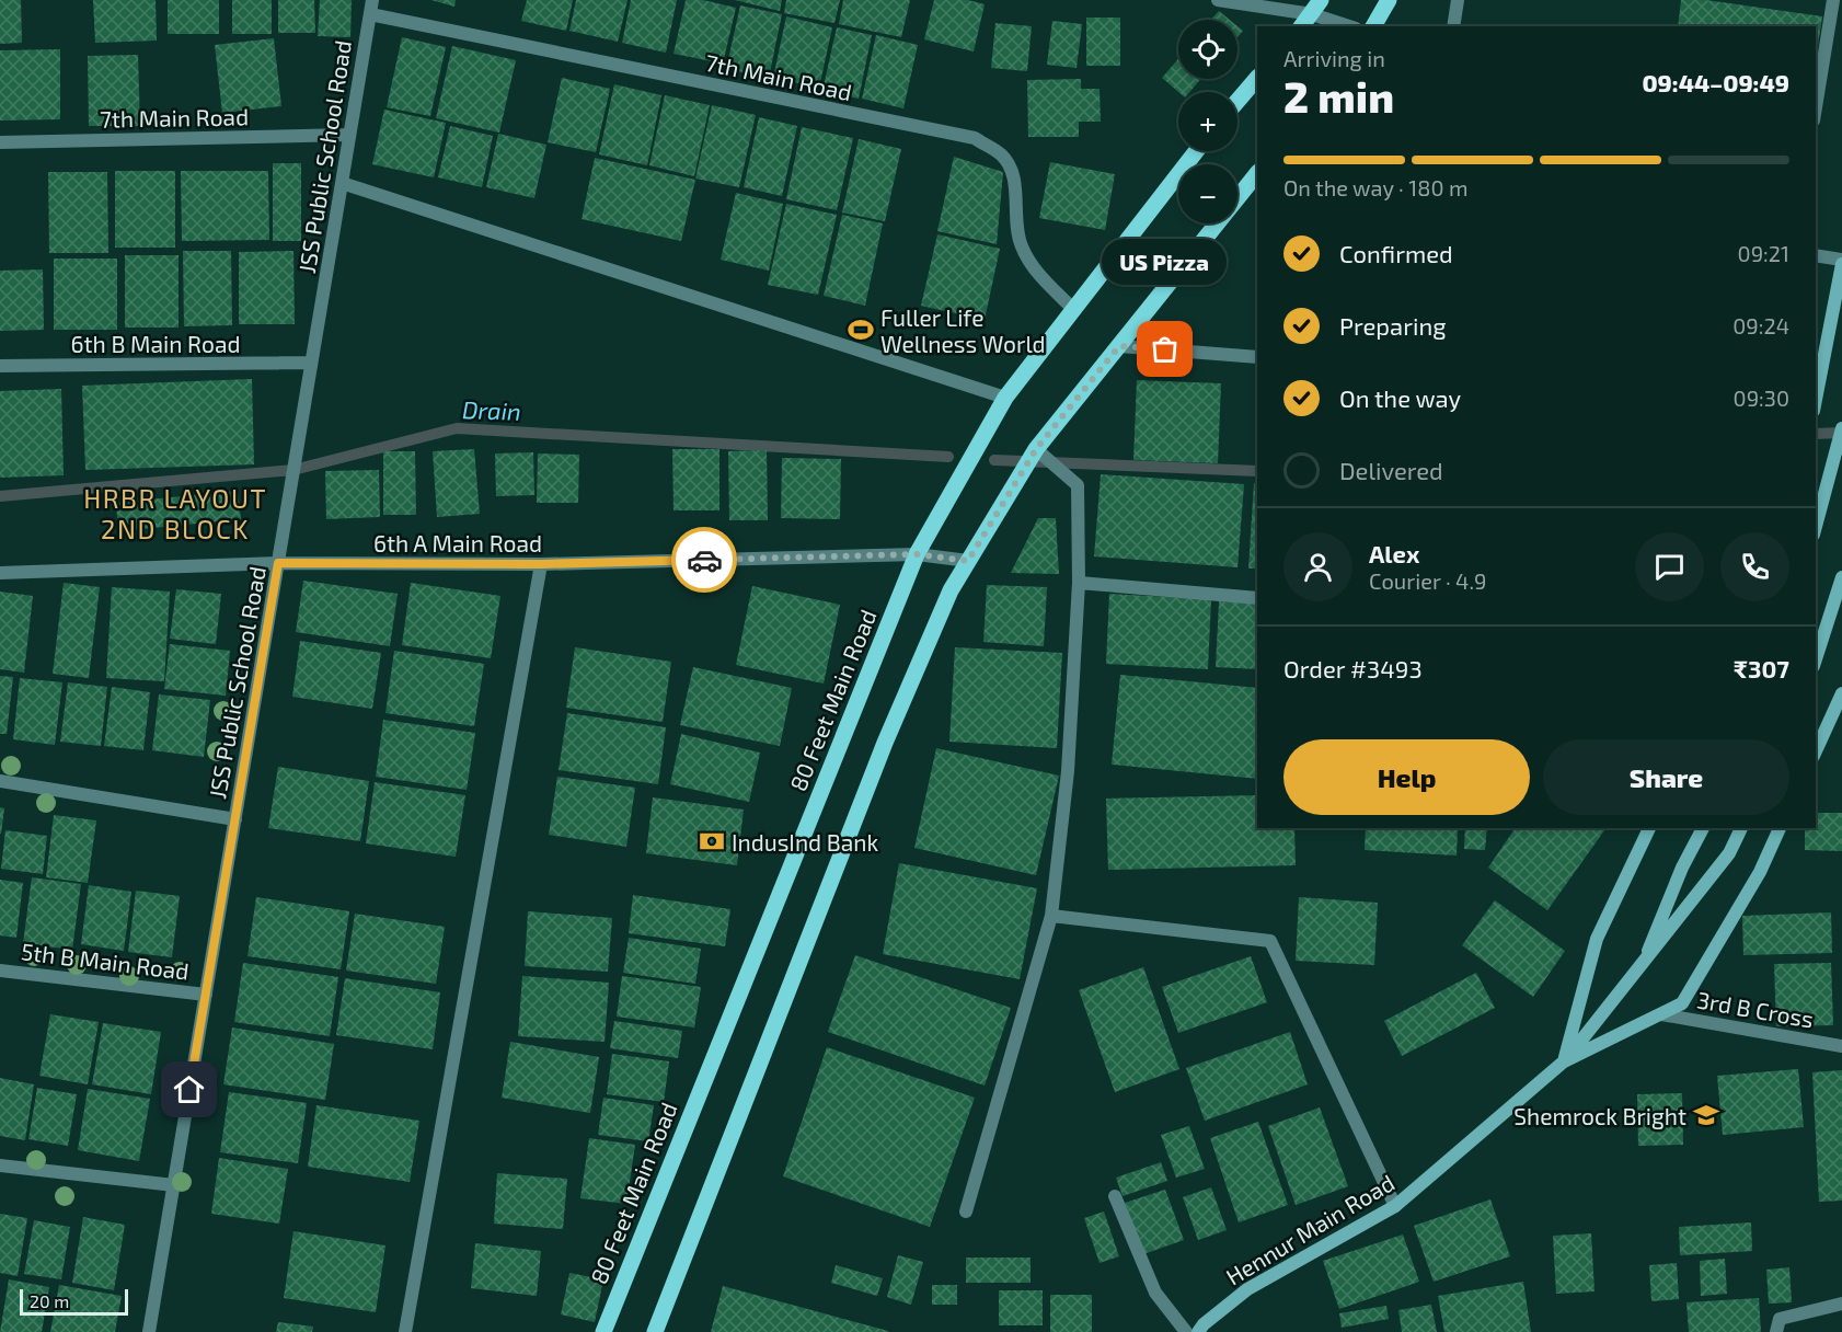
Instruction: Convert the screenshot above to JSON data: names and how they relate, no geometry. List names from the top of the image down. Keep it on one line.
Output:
{"streets":{"main road":["80 Feet Main Road","Hennur Main Road"],"street":["7th Main Road","JSS Public School Road","6th B Main Road","6th A Main Road","5th B Main Road","3rd B Cross"]},"crossings":[["7th Main Road","JSS Public School Road"],["7th Main Road","80 Feet Main Road"],["JSS Public School Road","6th B Main Road"],["JSS Public School Road","6th A Main Road"],["JSS Public School Road","5th B Main Road"],["6th A Main Road","80 Feet Main Road"],["3rd B Cross","Hennur Main Road"]],"districts":["HRBR LAYOUT 2ND BLOCK"],"water":["Drain"],"places":{"sports":["Fuller Life Wellness World"],"other":["US Pizza"],"bank":["IndusInd Bank"],"school or university":["Shemrock Bright"]},"scale_bar":"20 m","page":{"map_buttons":["+","−"],"heading":["2 min","Arriving in","09:44–09:49"],"panel":["Alex","Courier · 4.9","Order #3493","₹307"],"bar":"On the way · 180 m","list":[["Confirmed","09:21"],["Preparing","09:24"],["On the way","09:30"],"Delivered"],"bubble":"US Pizza","buttons":["Help","Share"],"scale":"20 m"}}
